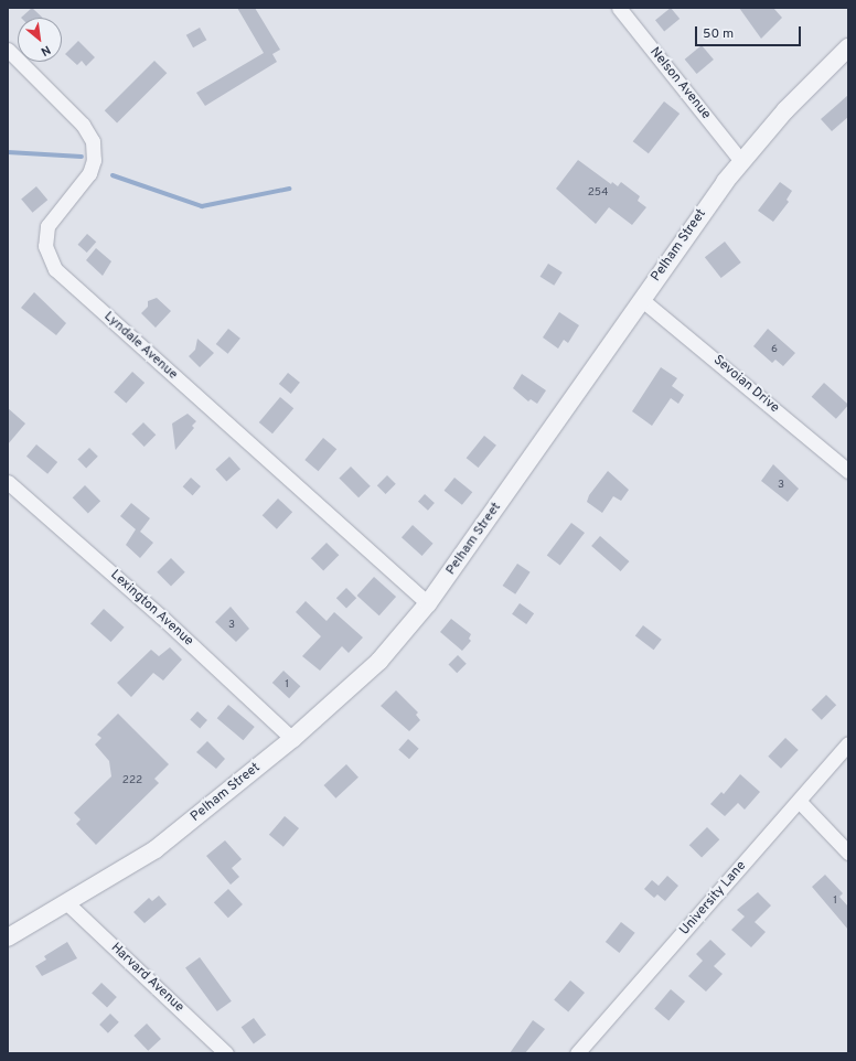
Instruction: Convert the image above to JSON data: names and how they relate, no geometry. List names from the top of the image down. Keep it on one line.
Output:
{"streets":{"street":["Nelson Avenue","Pelham Street","Lyndale Avenue","Sevoian Drive","Lexington Avenue","University Lane","Harvard Avenue"]},"crossings":[["Nelson Avenue","Pelham Street"],["Pelham Street","Lyndale Avenue"],["Pelham Street","Sevoian Drive"],["Pelham Street","Lexington Avenue"],["Pelham Street","Harvard Avenue"]],"house_numbers":["254","6","3","3","1","222","1"],"scale_bar":"50 m","north":"bottom right"}
